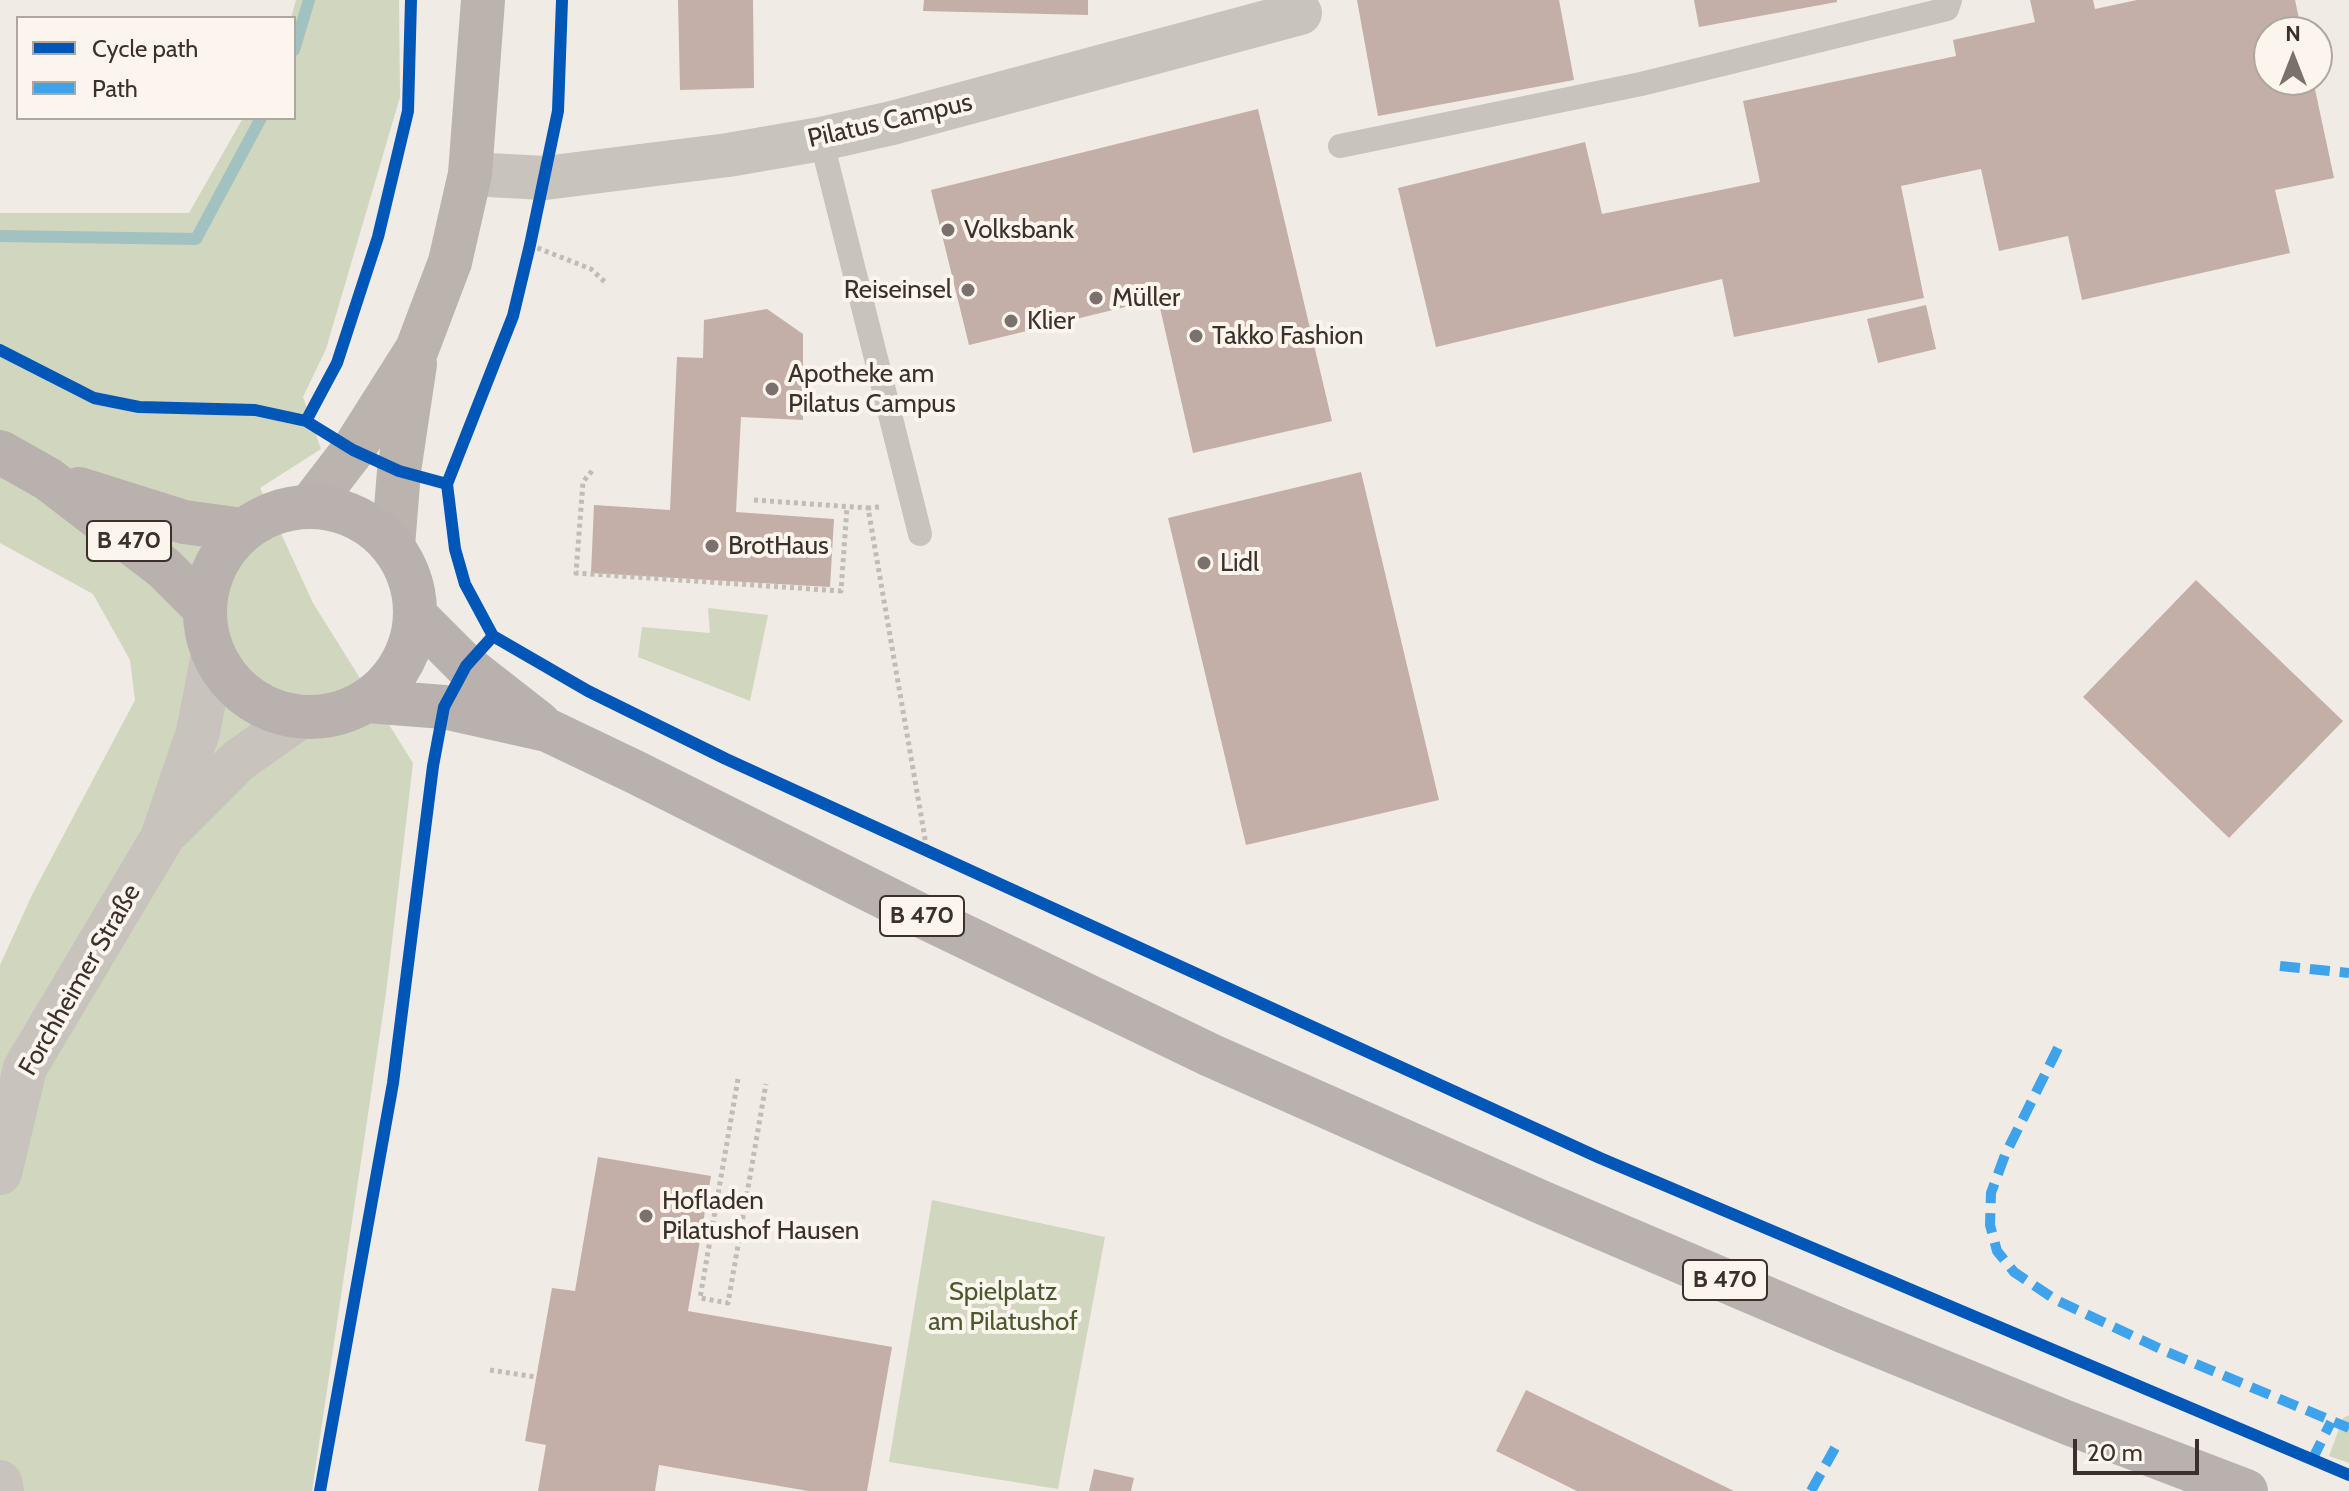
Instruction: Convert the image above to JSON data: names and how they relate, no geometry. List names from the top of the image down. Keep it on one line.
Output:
{"streets":{"main road":["B 470"],"street":["Pilatus Campus","Forchheimer Straße"]},"parks":["Spielplatz am Pilatushof"],"places":["Volksbank","Reiseinsel","Müller","Klier","Takko Fashion","Apotheke am Pilatus Campus","BrotHaus","Lidl","Hofladen Pilatushof Hausen"],"legend":["Cycle path","Path"],"scale_bar":"20 m","north":"top"}
